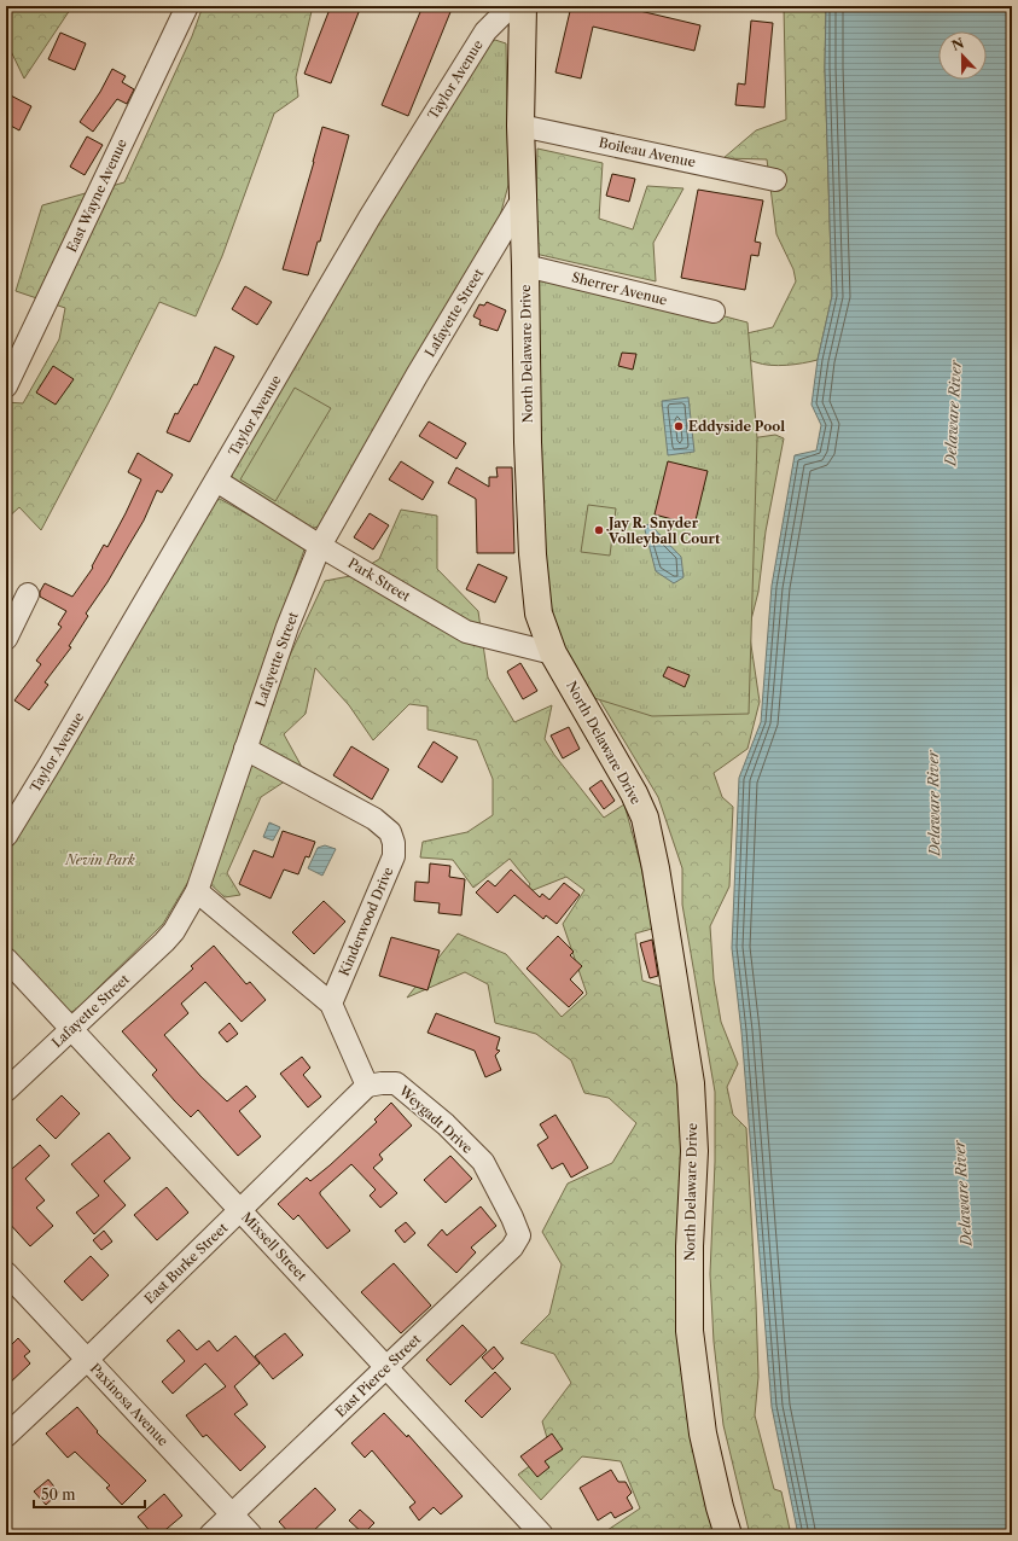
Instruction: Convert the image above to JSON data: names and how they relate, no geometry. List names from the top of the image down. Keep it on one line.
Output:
{"streets":{"main road":["North Delaware Drive"],"street":["Taylor Avenue","Boileau Avenue","East Wayne Avenue","Sherrer Avenue","Lafayette Street","Park Street","Kinderwood Drive","Weygadt Drive","Mixsell Street","East Burke Street","East Pierce Street","Paxinosa Avenue"]},"crossings":[["Taylor Avenue","Park Street"],["Boileau Avenue","North Delaware Drive"],["Sherrer Avenue","North Delaware Drive"],["Lafayette Street","North Delaware Drive"],["Lafayette Street","Park Street"],["Lafayette Street","Kinderwood Drive"],["Lafayette Street","Mixsell Street"],["North Delaware Drive","Park Street"],["Weygadt Drive","East Burke Street"],["Weygadt Drive","East Pierce Street"],["Mixsell Street","East Burke Street"],["Mixsell Street","East Pierce Street"],["East Burke Street","Paxinosa Avenue"],["East Pierce Street","Paxinosa Avenue"]],"water":["Delaware River"],"parks":["Nevin Park"],"places":["Eddyside Pool","Jay R. Snyder Volleyball Court"],"scale_bar":"50 m","north":"top"}
